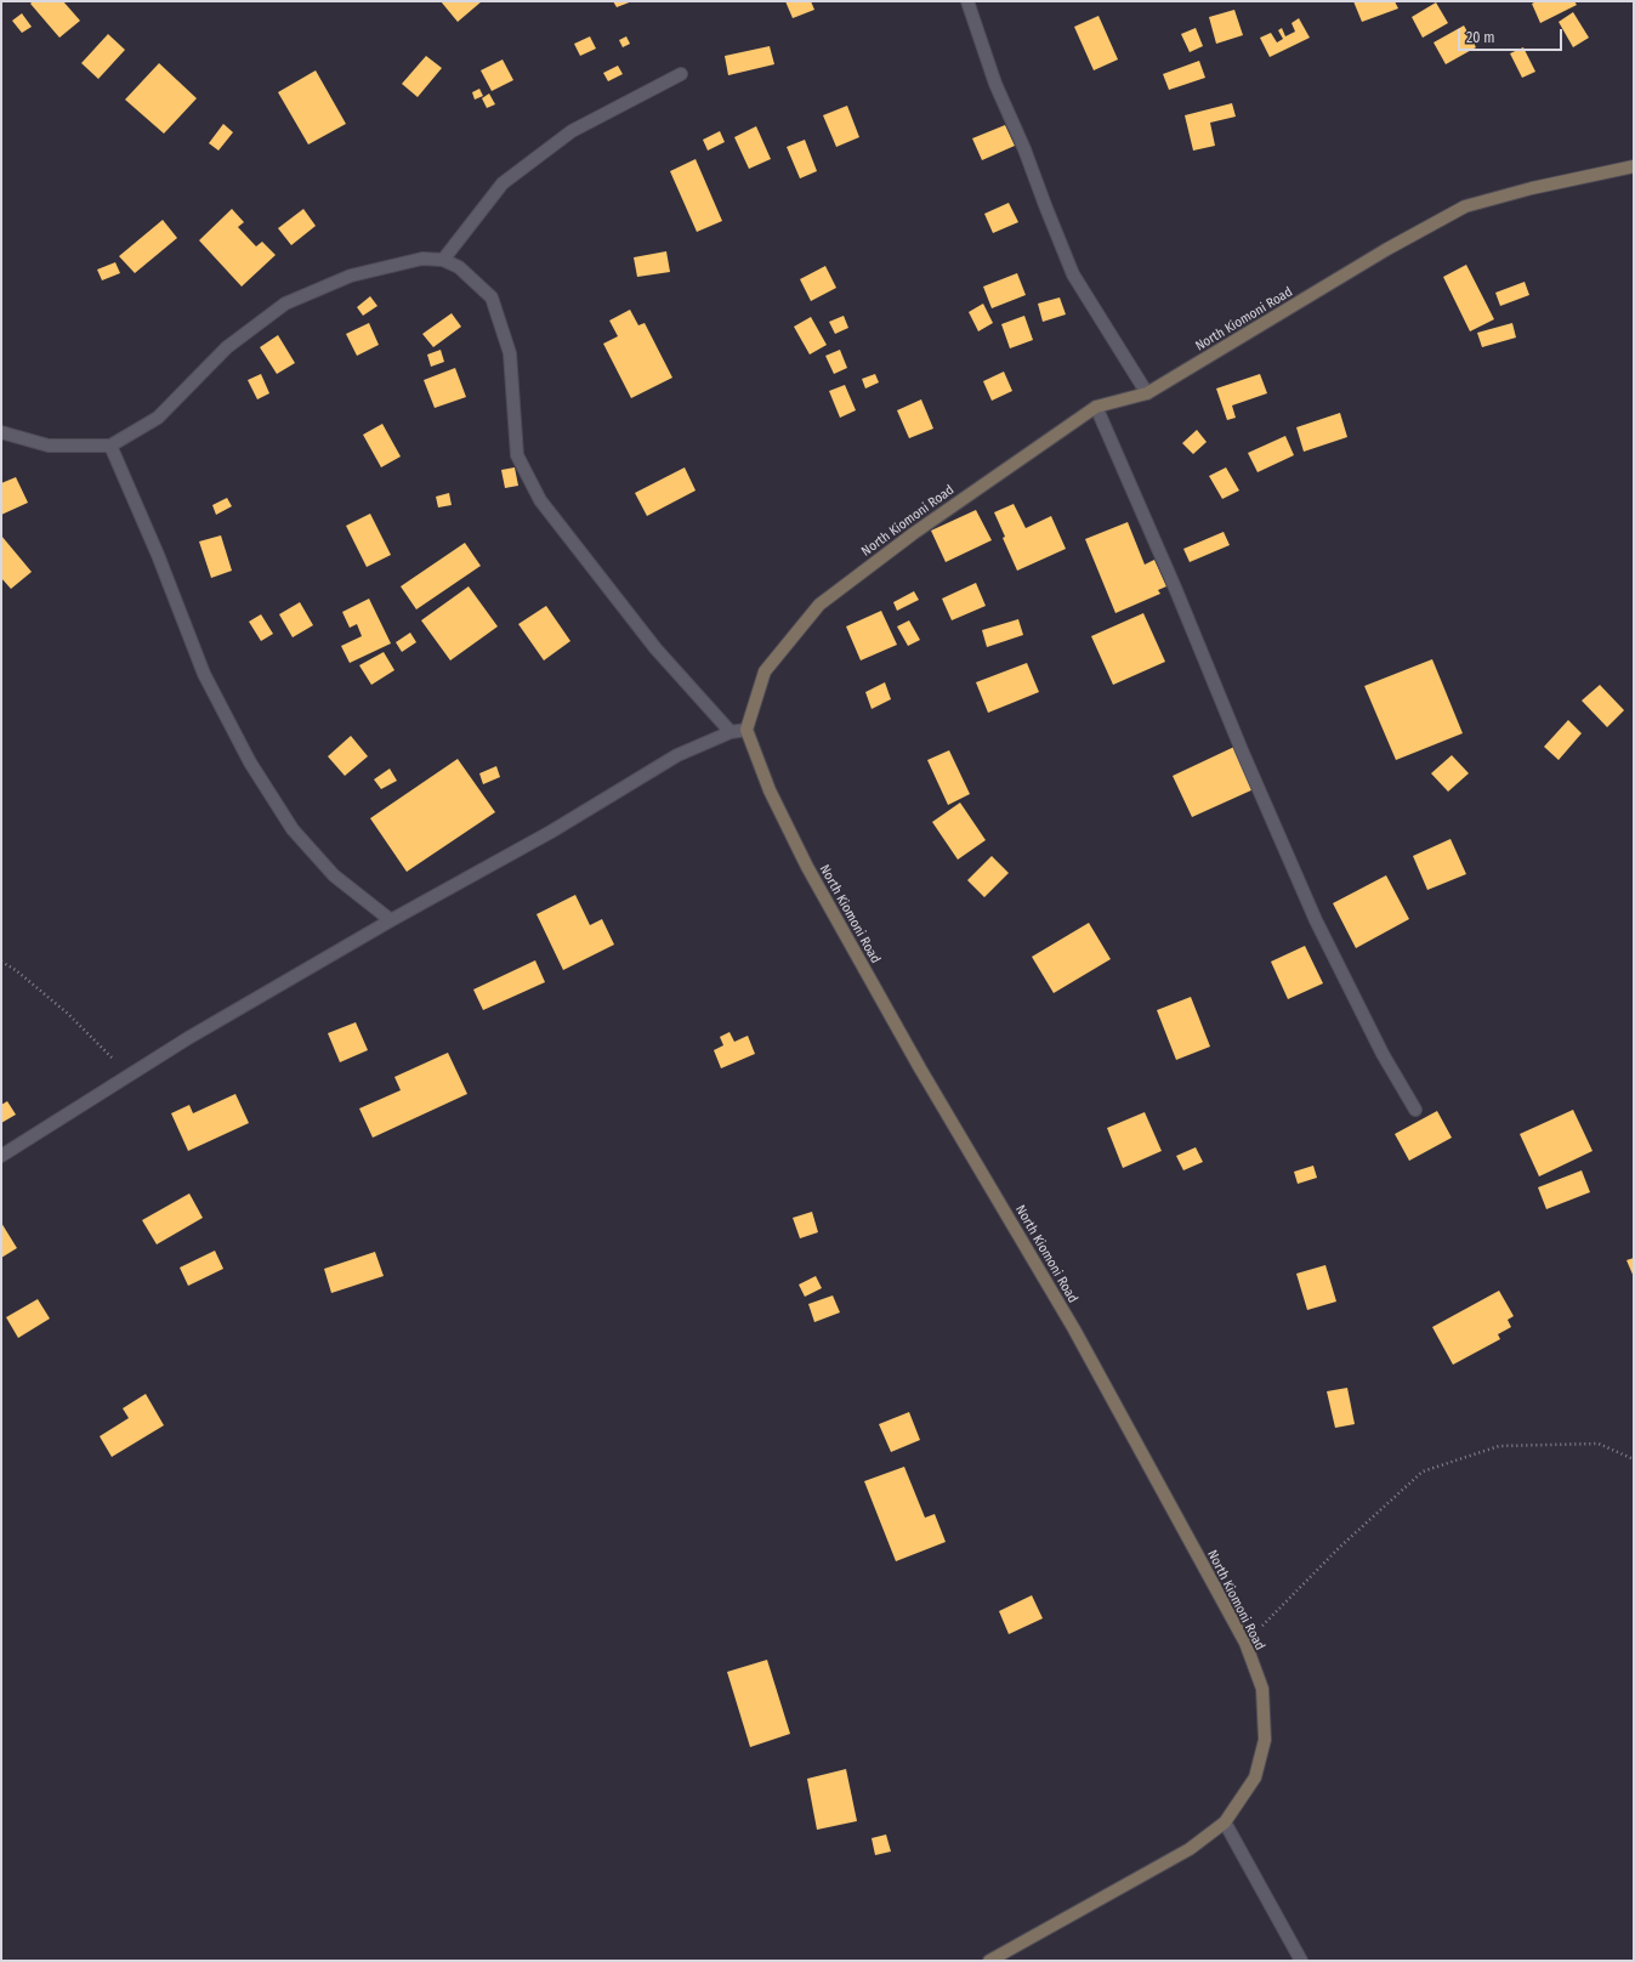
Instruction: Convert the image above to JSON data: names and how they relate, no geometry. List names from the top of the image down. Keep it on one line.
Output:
{"streets":{"main road":["North Kiomoni Road"]},"scale_bar":"20 m"}
